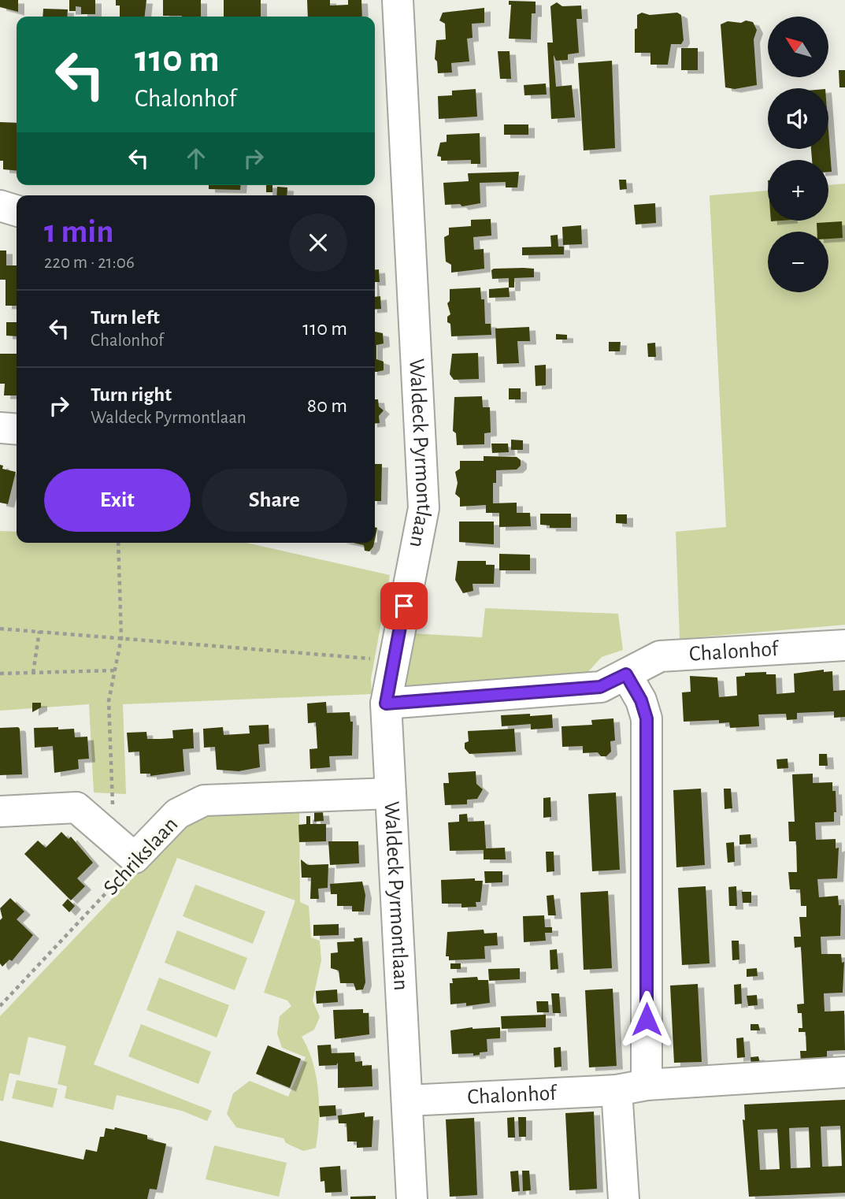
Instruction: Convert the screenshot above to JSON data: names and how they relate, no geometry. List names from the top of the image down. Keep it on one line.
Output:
{"streets":{"street":["Waldeck Pyrmontlaan","Chalonhof","Schrikslaan"]},"crossings":[["Waldeck Pyrmontlaan","Chalonhof"],["Waldeck Pyrmontlaan","Schrikslaan"]],"north":"top left","page":{"map_buttons":["+","−"],"turn":["110 m","Chalonhof"],"heading":["1 min","220 m · 21:06"],"list":[{"name":"Turn left","note":"Chalonhof","value":"110 m"},{"name":"Turn right","note":"Waldeck Pyrmontlaan","value":"80 m"}],"buttons":["Exit","Share"]}}
